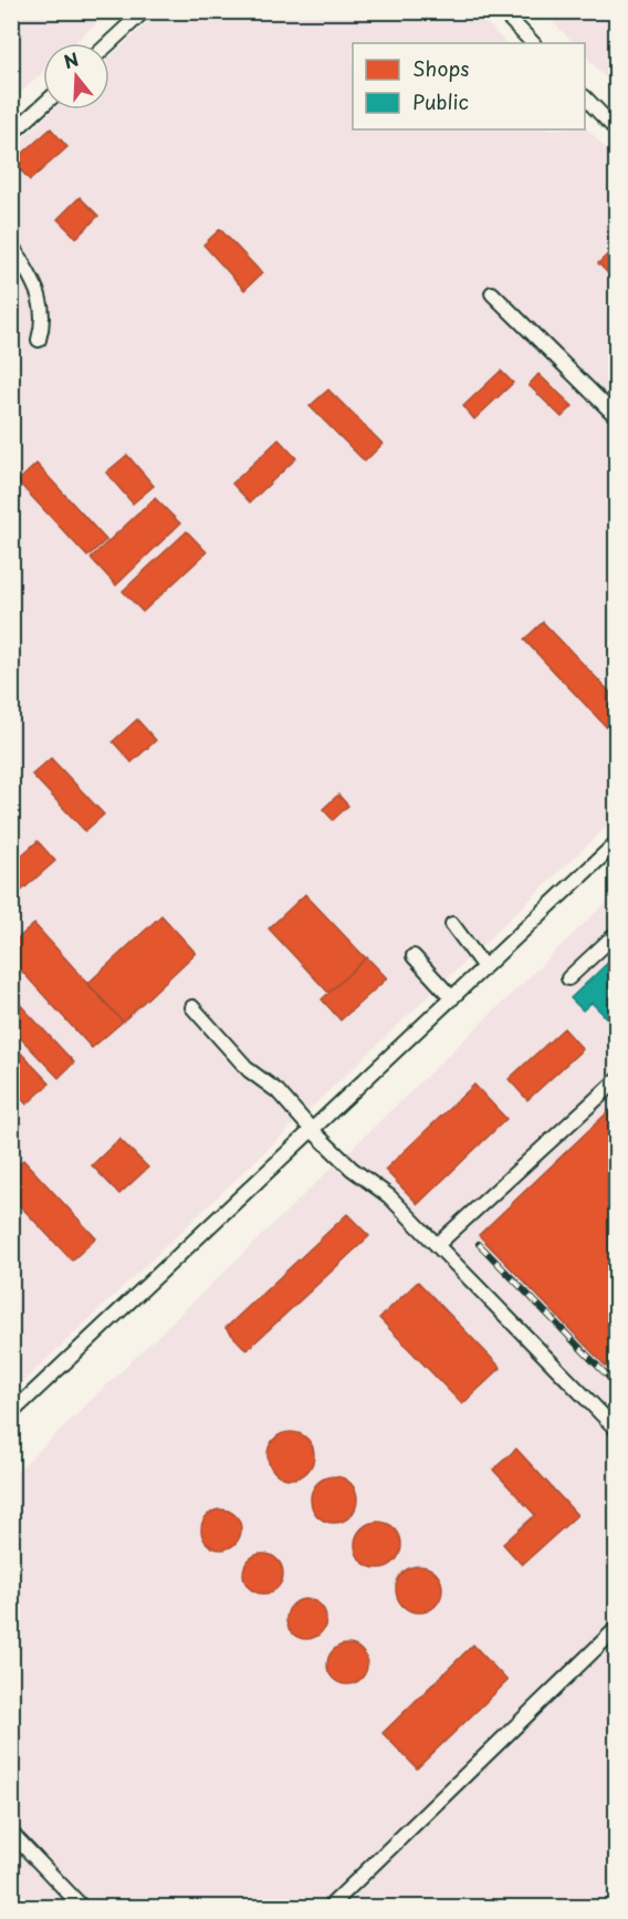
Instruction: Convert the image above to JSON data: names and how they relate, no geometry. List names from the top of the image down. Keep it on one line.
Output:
{"legend":["Shops","Public"],"north":"top"}
